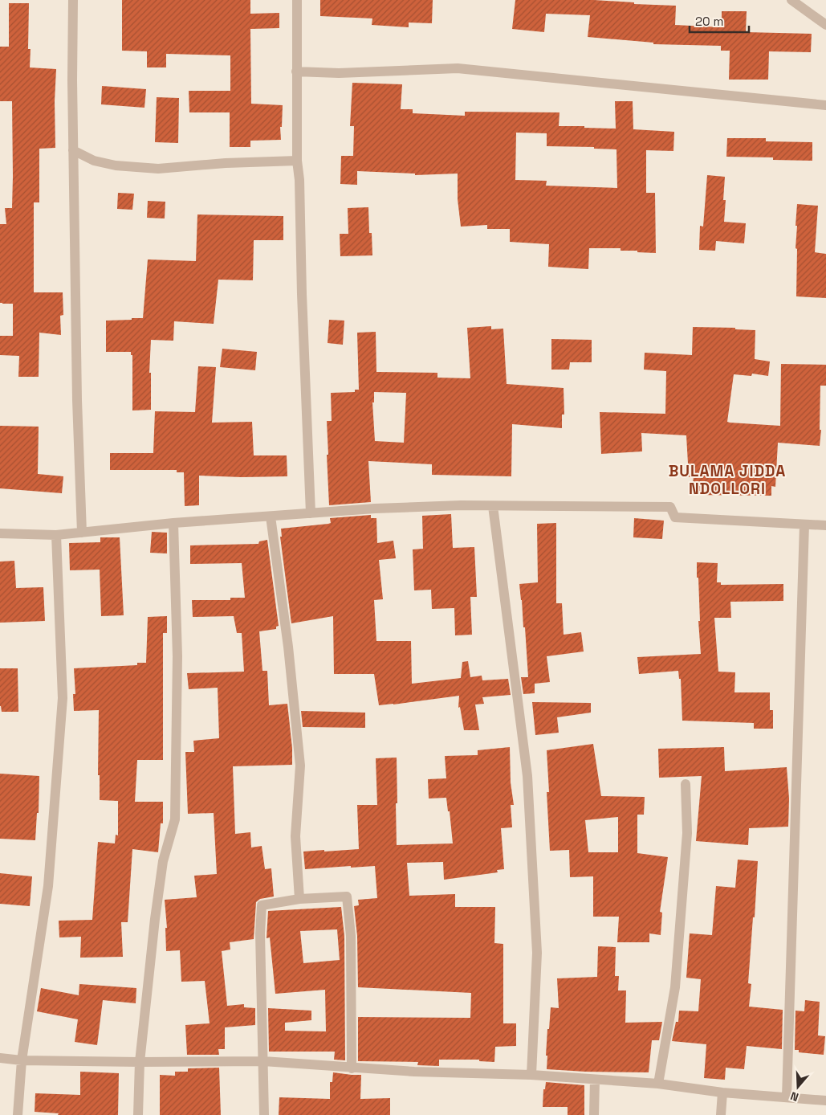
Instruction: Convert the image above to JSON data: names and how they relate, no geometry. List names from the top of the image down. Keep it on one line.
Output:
{"districts":["BULAMA JIDDA NDOLLORI"],"scale_bar":"20 m","north":"bottom"}
